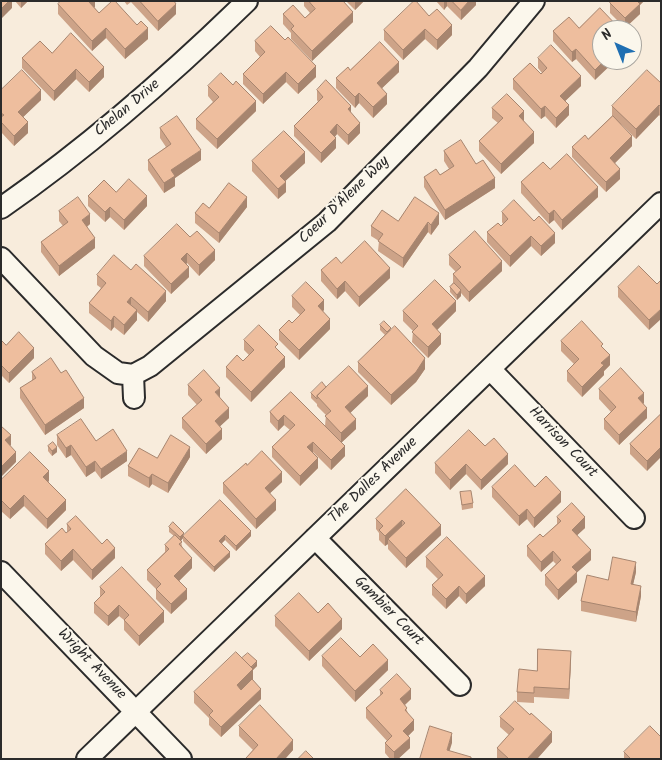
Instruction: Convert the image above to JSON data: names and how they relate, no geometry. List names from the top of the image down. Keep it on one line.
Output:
{"streets":{"street":["Chelan Drive","Coeur D'Alene Way","Harrison Court","The Dalles Avenue","Gambier Court","Wright Avenue"]},"crossings":[["Harrison Court","The Dalles Avenue"],["The Dalles Avenue","Gambier Court"],["The Dalles Avenue","Wright Avenue"]],"north":"top left"}
